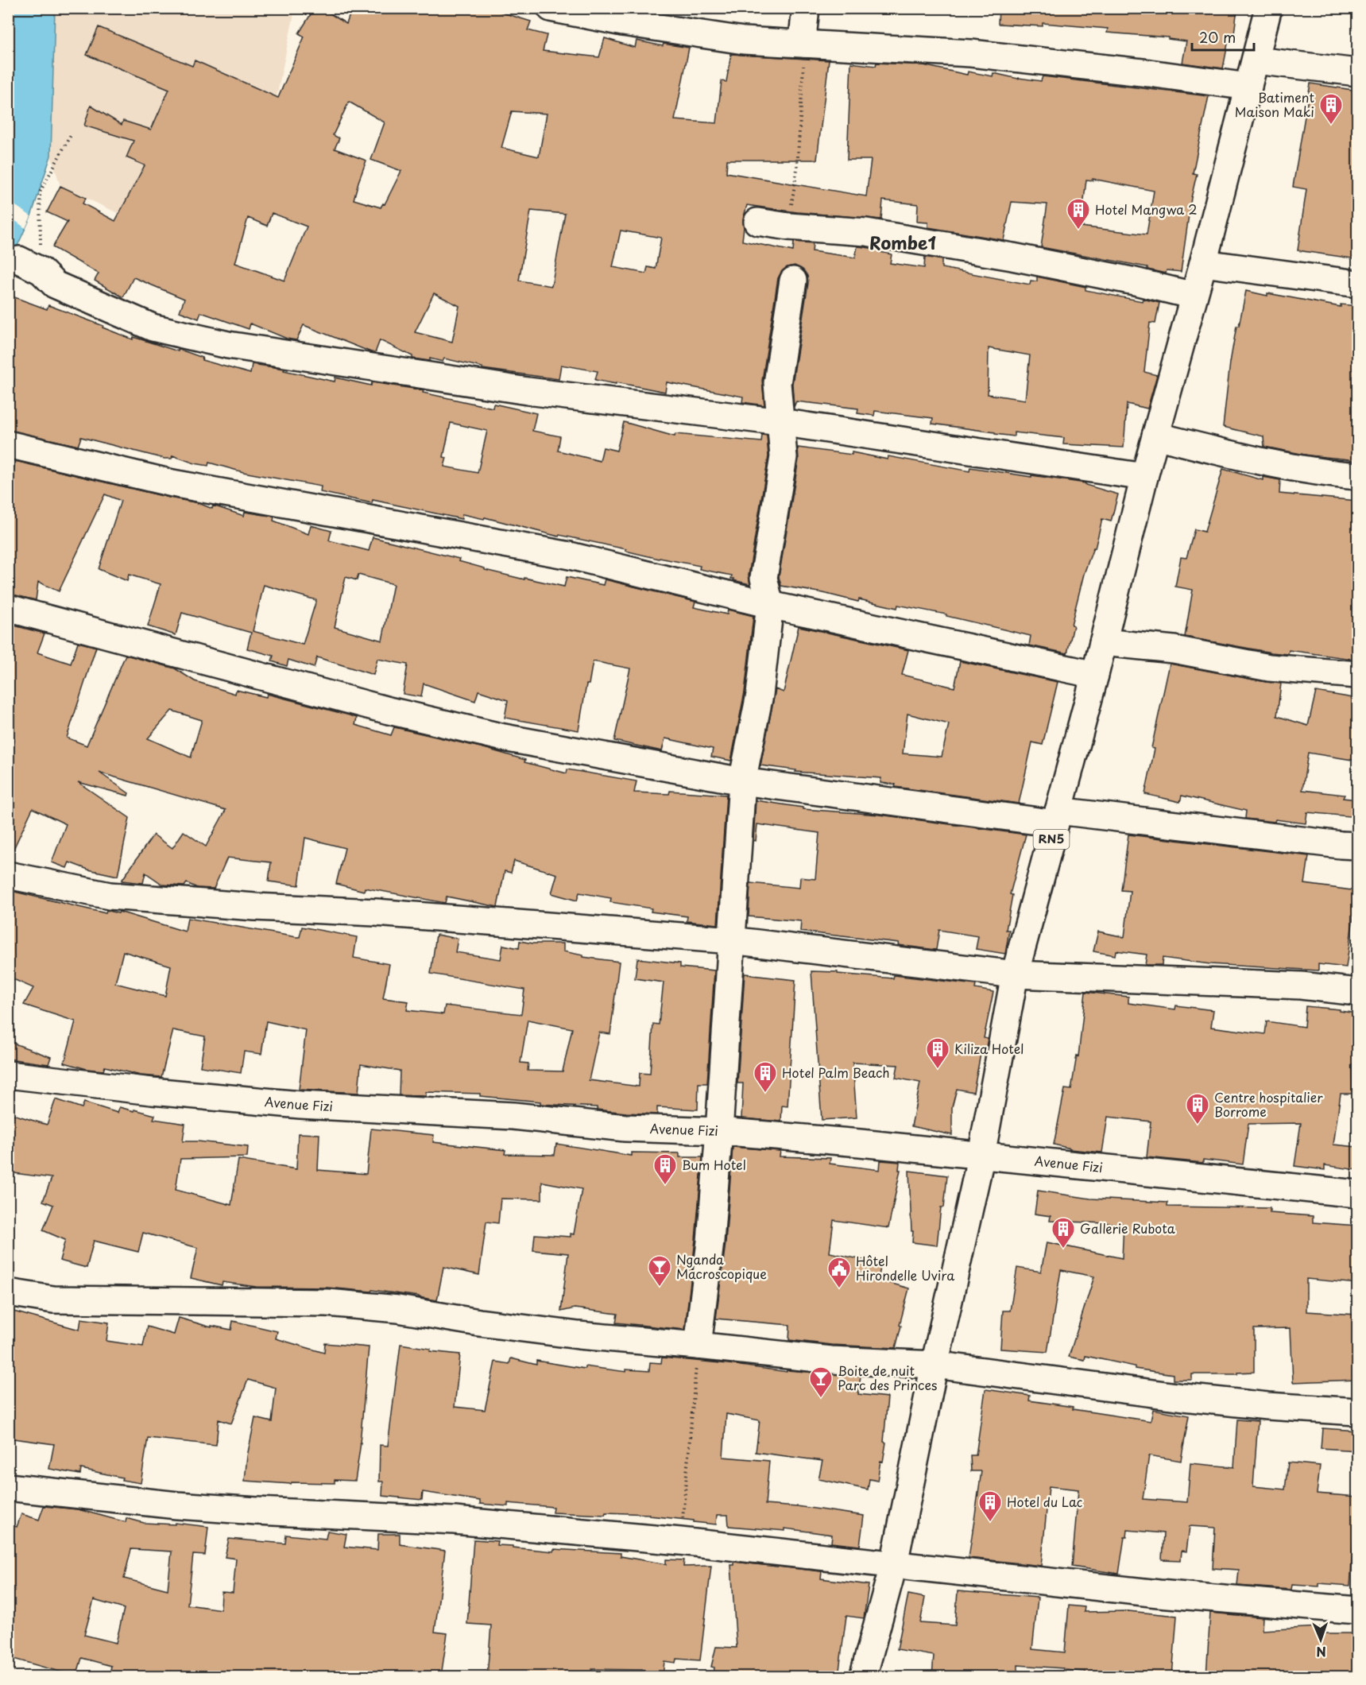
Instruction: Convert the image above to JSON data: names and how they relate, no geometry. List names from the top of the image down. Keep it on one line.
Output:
{"streets":{"main road":["RN5","Avenue Fizi"]},"crossings":[["RN5","Avenue Fizi"]],"districts":["Rombe1"],"places":{"building":["Batiment Maison Maki","Hotel Mangwa 2","Kiliza Hotel","Hotel Palm Beach","Centre hospitalier Borrome","Bum Hotel","Gallerie Rubota","Hotel du Lac"],"bar":["Nganda Macroscopique","Boite de nuit Parc des Princes"],"public building":["Hôtel Hirondelle Uvira"]},"scale_bar":"20 m","north":"bottom"}
